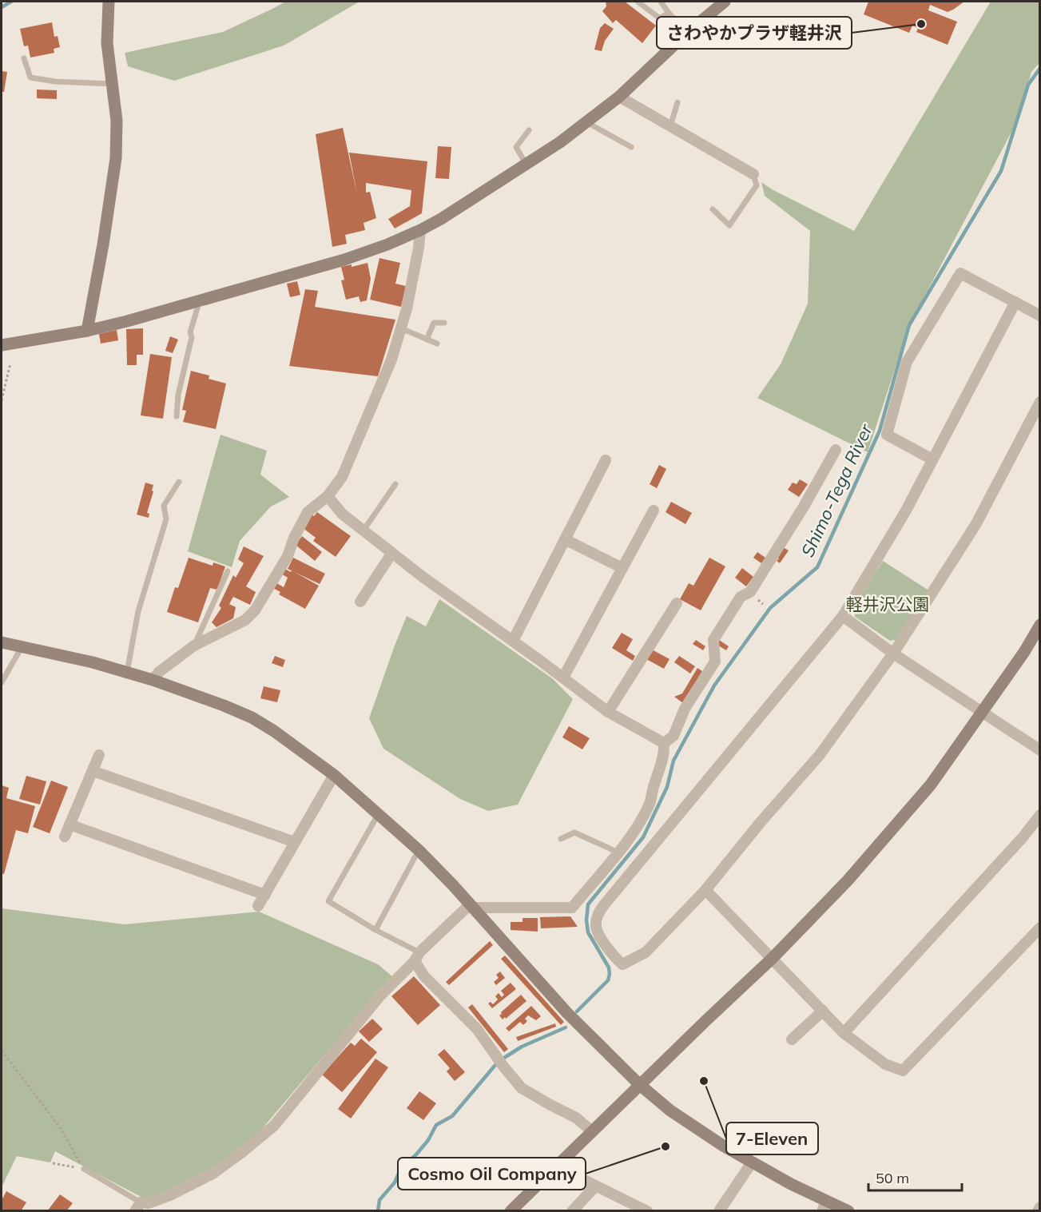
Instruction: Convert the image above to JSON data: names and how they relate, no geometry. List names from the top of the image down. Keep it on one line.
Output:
{"water":["Shimo-Tega River"],"parks":["軽井沢公園"],"places":["さわやかプラザ軽井沢","7-Eleven","Cosmo Oil Company"],"scale_bar":"50 m"}
